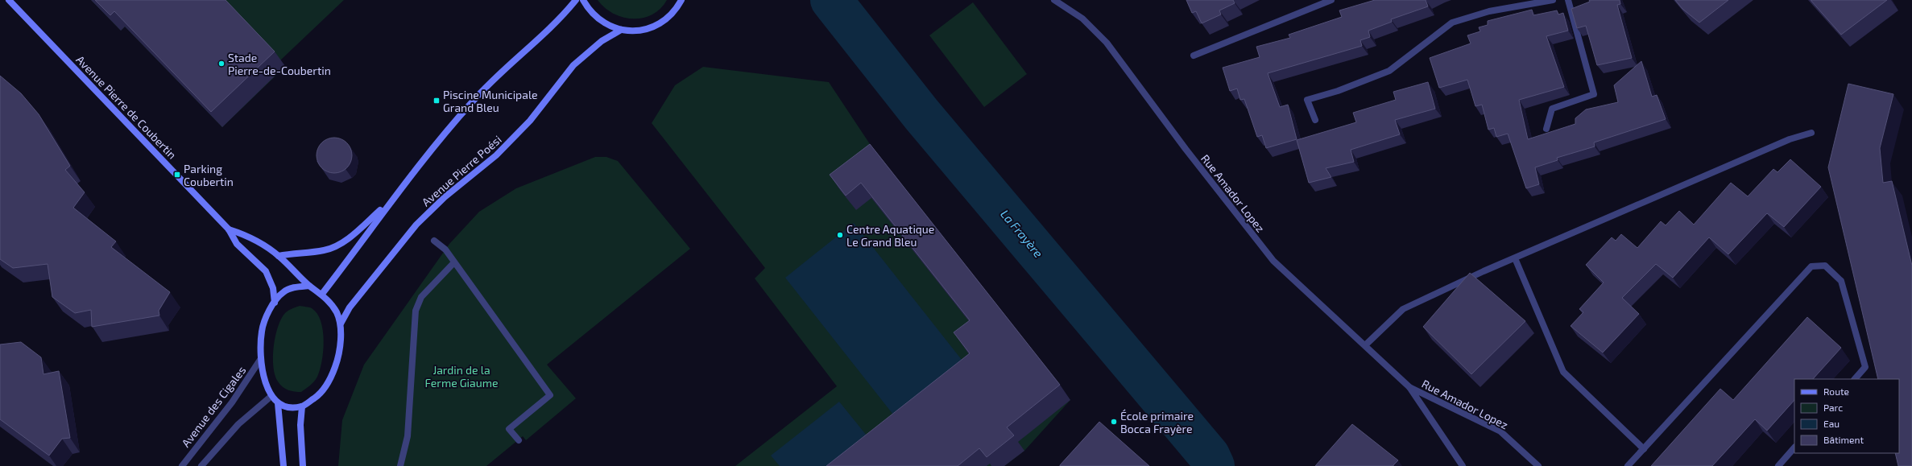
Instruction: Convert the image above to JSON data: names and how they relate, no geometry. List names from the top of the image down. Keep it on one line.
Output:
{"streets":{"main road":["Avenue Pierre de Coubertin","Avenue Pierre Poési"],"street":["Rue Amador Lopez","Avenue des Cigales"]},"crossings":[["Avenue Pierre de Coubertin","Avenue Pierre Poési"],["Avenue Pierre de Coubertin","Avenue des Cigales"],["Avenue Pierre Poési","Avenue des Cigales"]],"water":["La Frayère"],"parks":["Jardin de la Ferme Giaume"],"places":{"other":["Stade Pierre-de-Coubertin","Centre Aquatique Le Grand Bleu","École primaire Bocca Frayère"],"transit":["Piscine Municipale Grand Bleu","Parking Coubertin"]},"legend":["Route","Parc","Eau","Bâtiment"]}
